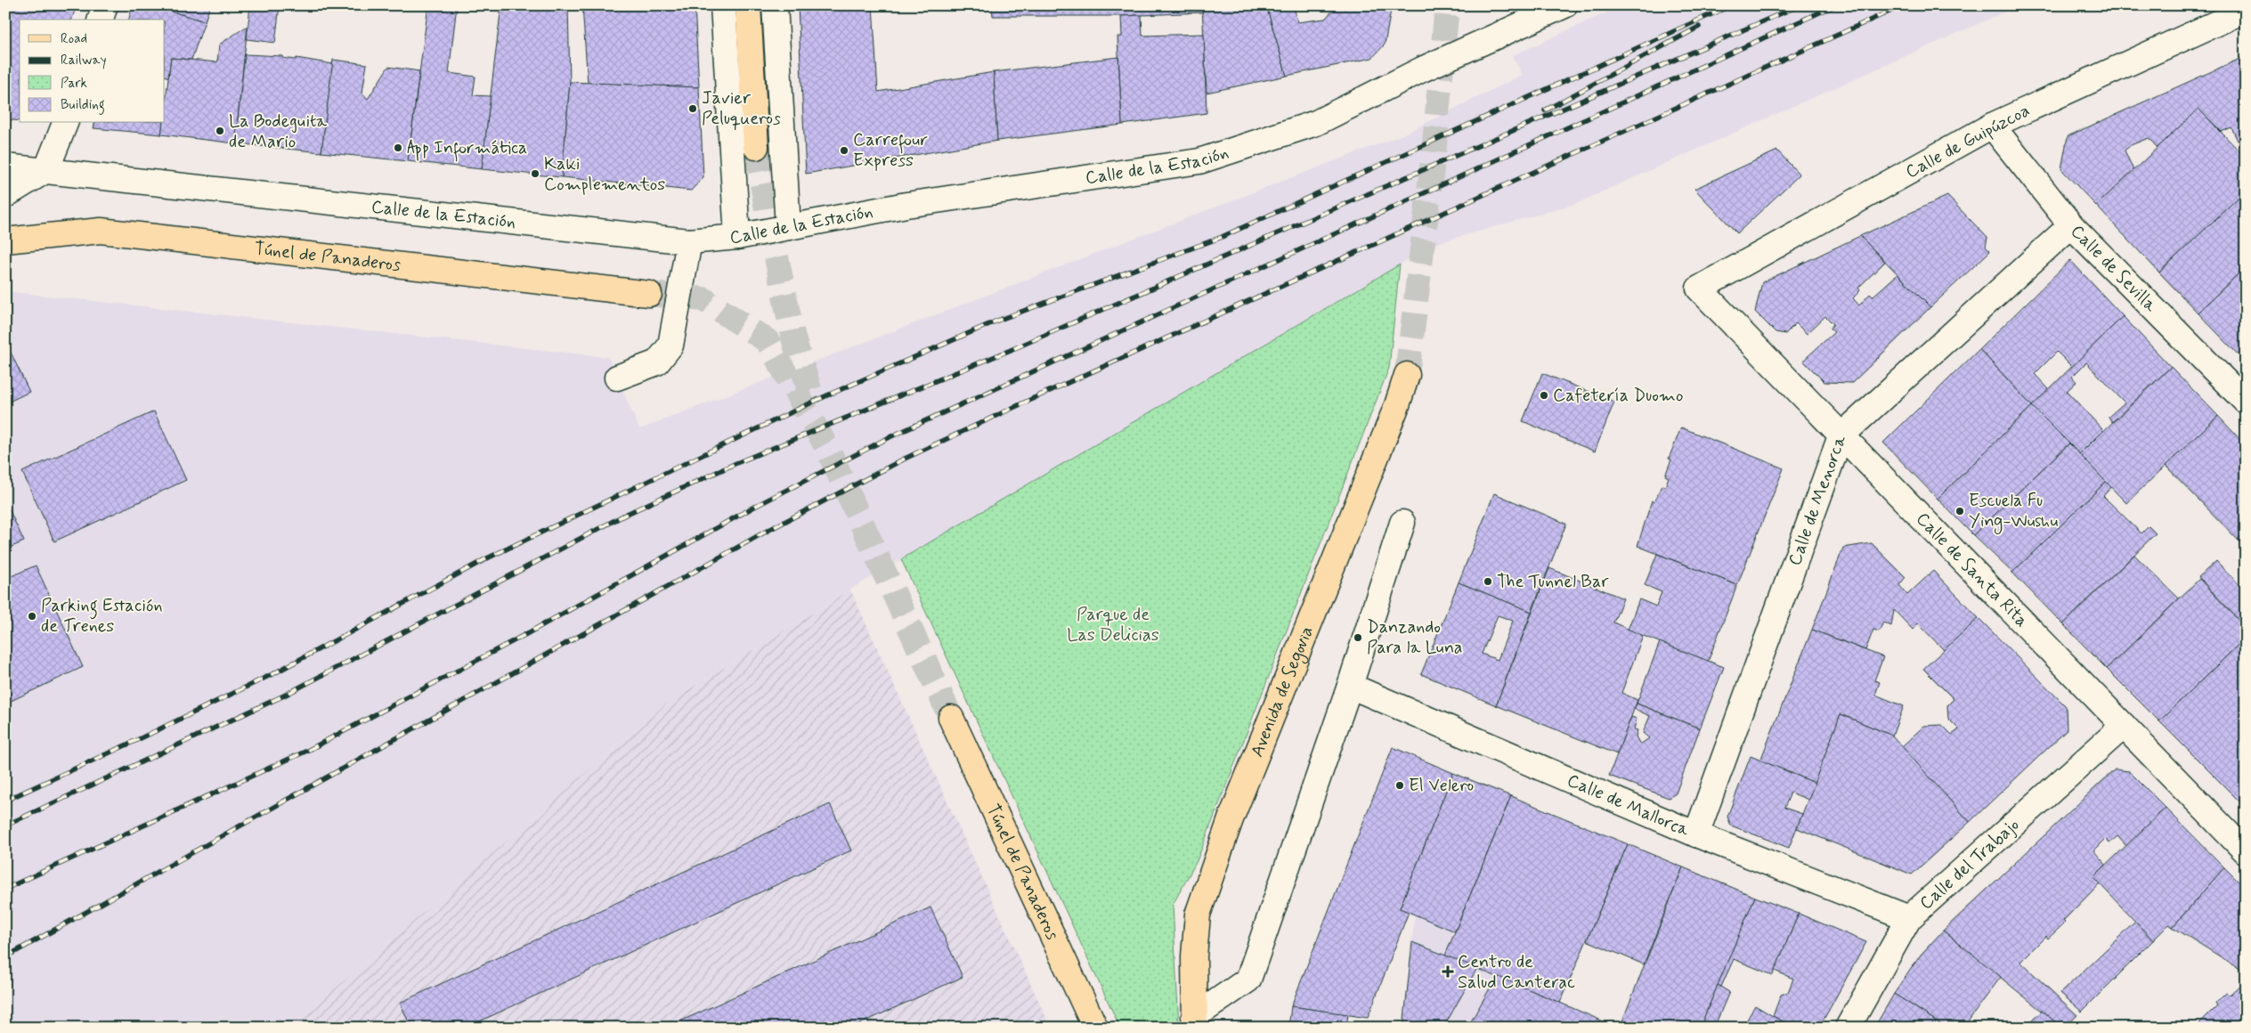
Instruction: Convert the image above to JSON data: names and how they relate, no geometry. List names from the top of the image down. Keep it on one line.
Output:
{"streets":{"main road":["Túnel de Panaderos","Avenida de Segovia"],"street":["Calle de Guipúzcoa","Calle de la Estación","Calle de Sevilla","Calle de Menorca","Calle de Santa Rita","Calle de Mallorca","Calle del Trabajo"]},"crossings":[["Calle de Guipúzcoa","Calle de Sevilla"],["Calle de Guipúzcoa","Calle de Santa Rita"],["Calle de Sevilla","Calle de Menorca"],["Calle de Menorca","Calle de Santa Rita"],["Calle de Menorca","Calle de Mallorca"],["Calle de Santa Rita","Calle del Trabajo"],["Avenida de Segovia","Calle de Mallorca"],["Calle de Mallorca","Calle del Trabajo"]],"parks":["Parque de Las Delicias"],"places":{"other":["Javier Peluqueros","La Bodeguita de Mario","App Informática","Carrefour Express","Kaki Complementos","Cafetería Duomo","Escuela Fu Ying-Wushu","The Tunnel Bar","Parking Estación de Trenes","Danzando Para la Luna","El Velero"],"health":["Centro de Salud Canterac"]},"legend":["Road","Railway","Park","Building"]}
